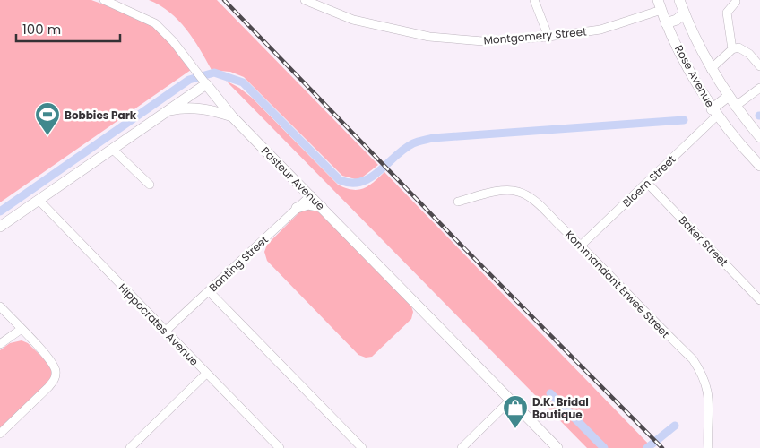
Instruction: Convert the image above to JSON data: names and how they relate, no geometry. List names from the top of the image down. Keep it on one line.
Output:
{"streets":{"street":["Montgomery Street","Rose Avenue","Pasteur Avenue","Bloem Street","Baker Street","Banting Street","Kommandant Erwee Street","Hippocrates Avenue"]},"crossings":[["Montgomery Street","Rose Avenue"],["Rose Avenue","Bloem Street"],["Pasteur Avenue","Banting Street"],["Bloem Street","Baker Street"],["Bloem Street","Kommandant Erwee Street"],["Banting Street","Hippocrates Avenue"]],"places":{"sports":["Bobbies Park"],"shop":["D.K. Bridal Boutique"]},"scale_bar":"100 m"}
